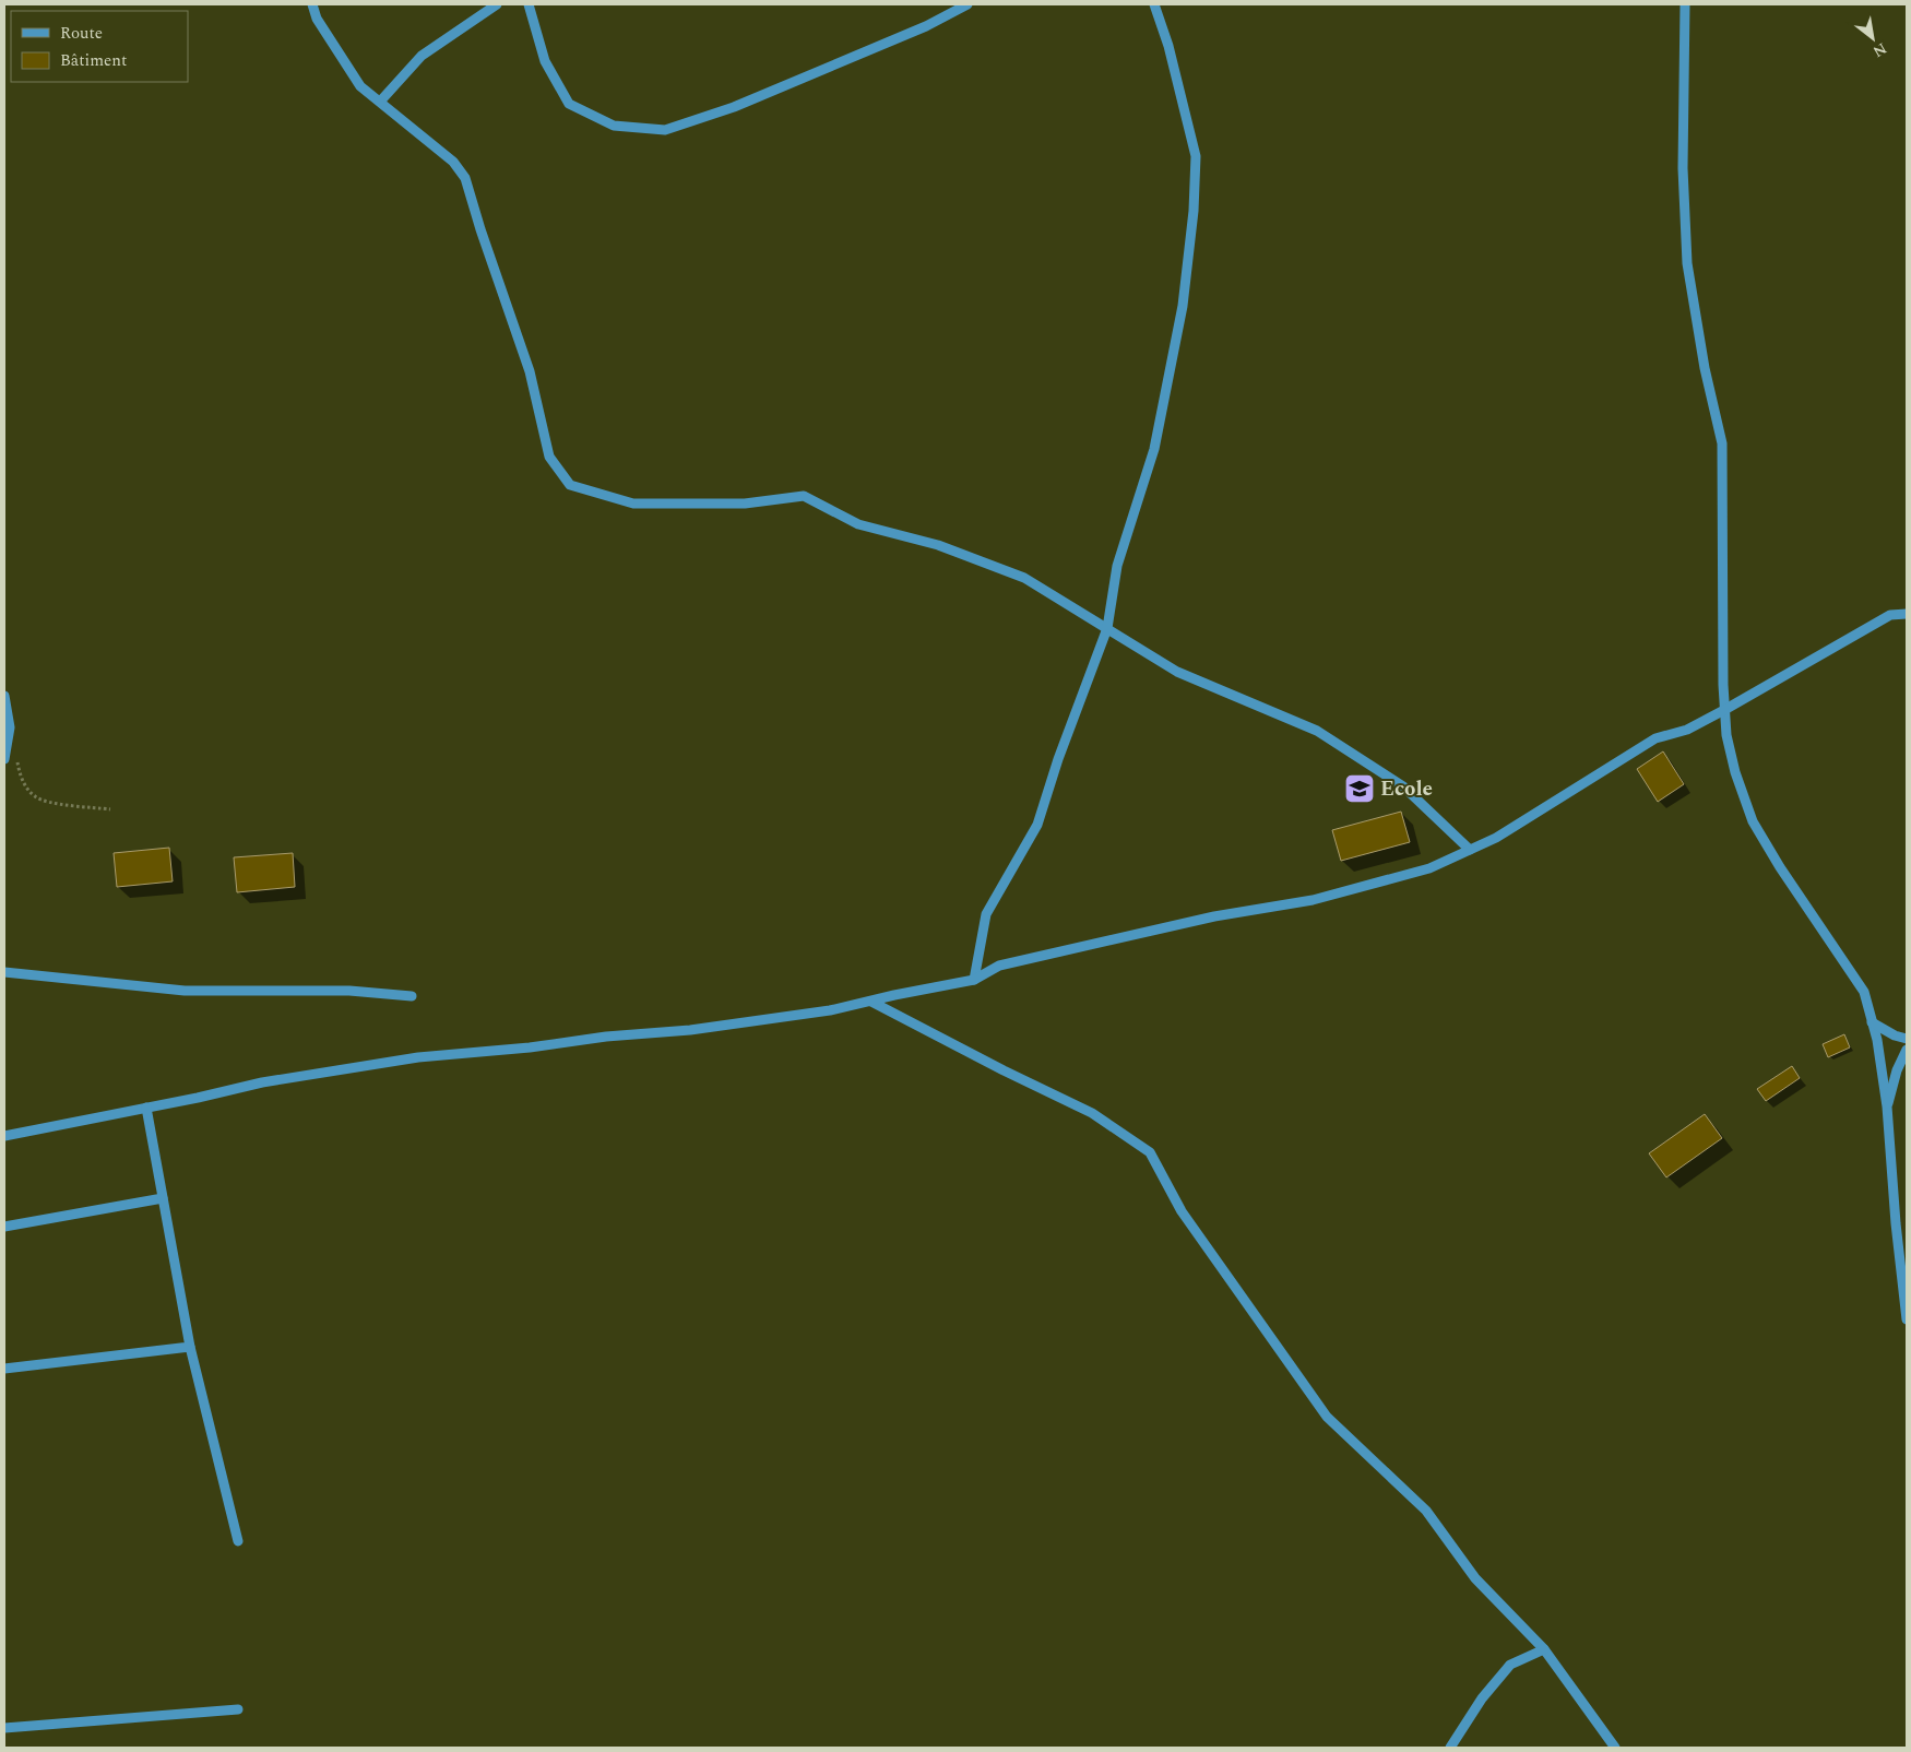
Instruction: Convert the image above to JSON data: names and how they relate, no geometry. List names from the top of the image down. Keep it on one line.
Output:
{"places":{"school or university":["Ecole"]},"legend":["Route","Bâtiment"],"north":"bottom right"}
